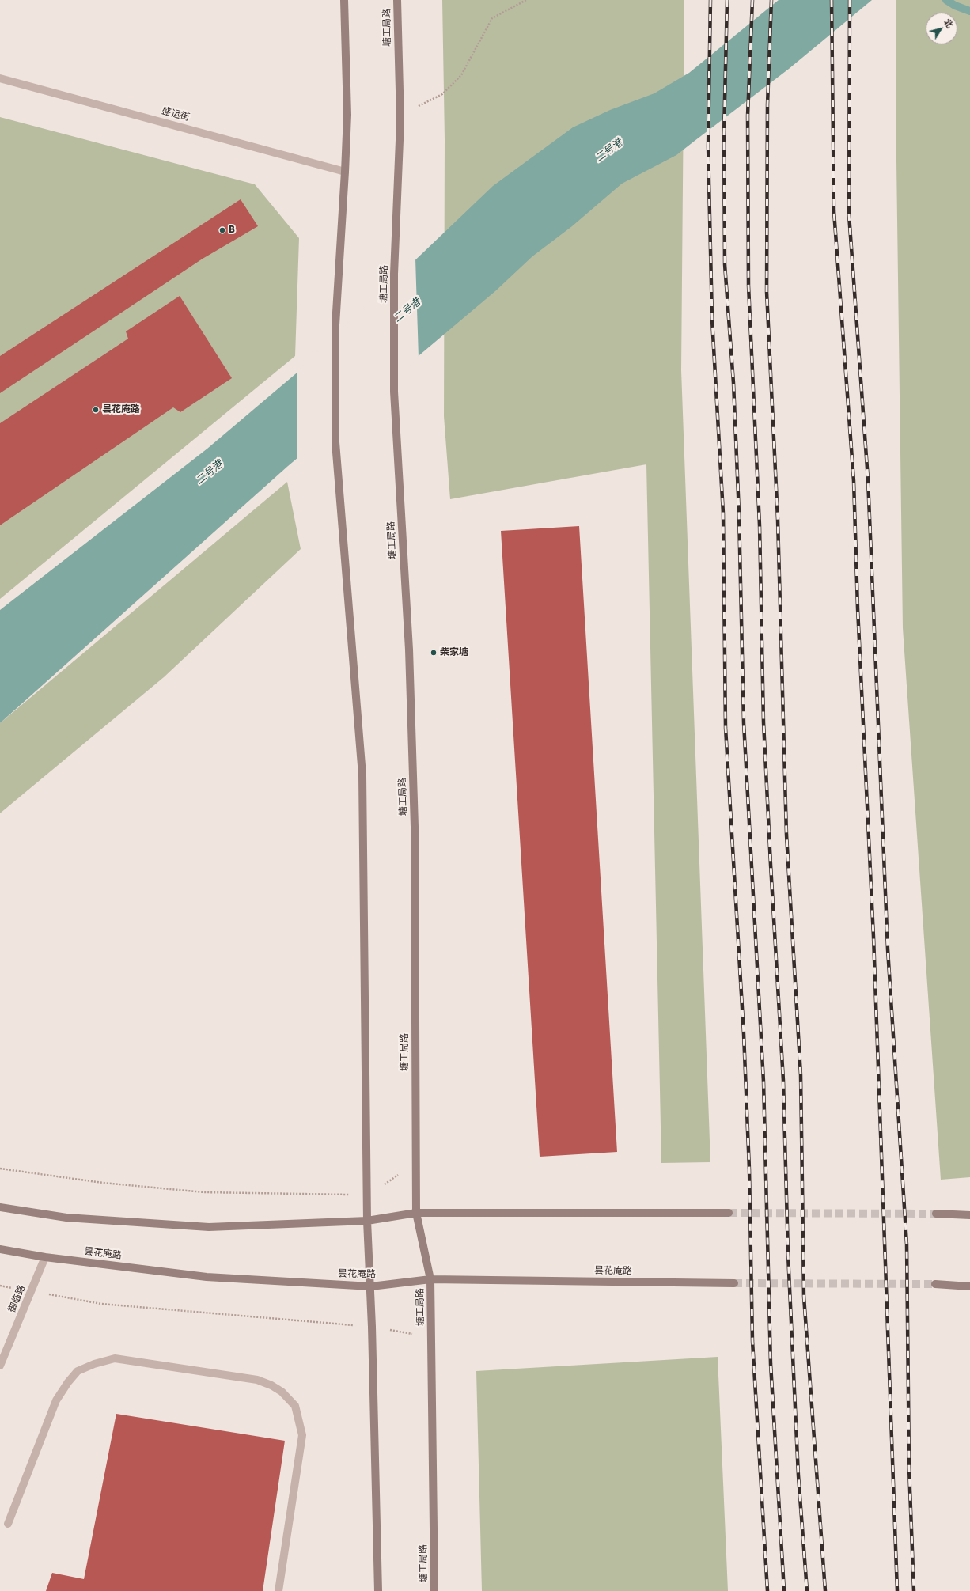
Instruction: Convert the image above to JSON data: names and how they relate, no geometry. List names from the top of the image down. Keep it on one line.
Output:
{"streets":{"main road":["塘工局路","昙花庵路"],"street":["盛运街","御临路"]},"crossings":[["塘工局路","昙花庵路"],["昙花庵路","御临路"]],"water":["二号港"],"places":["B","昙花庵路","柴家塘"],"north":"top right"}
